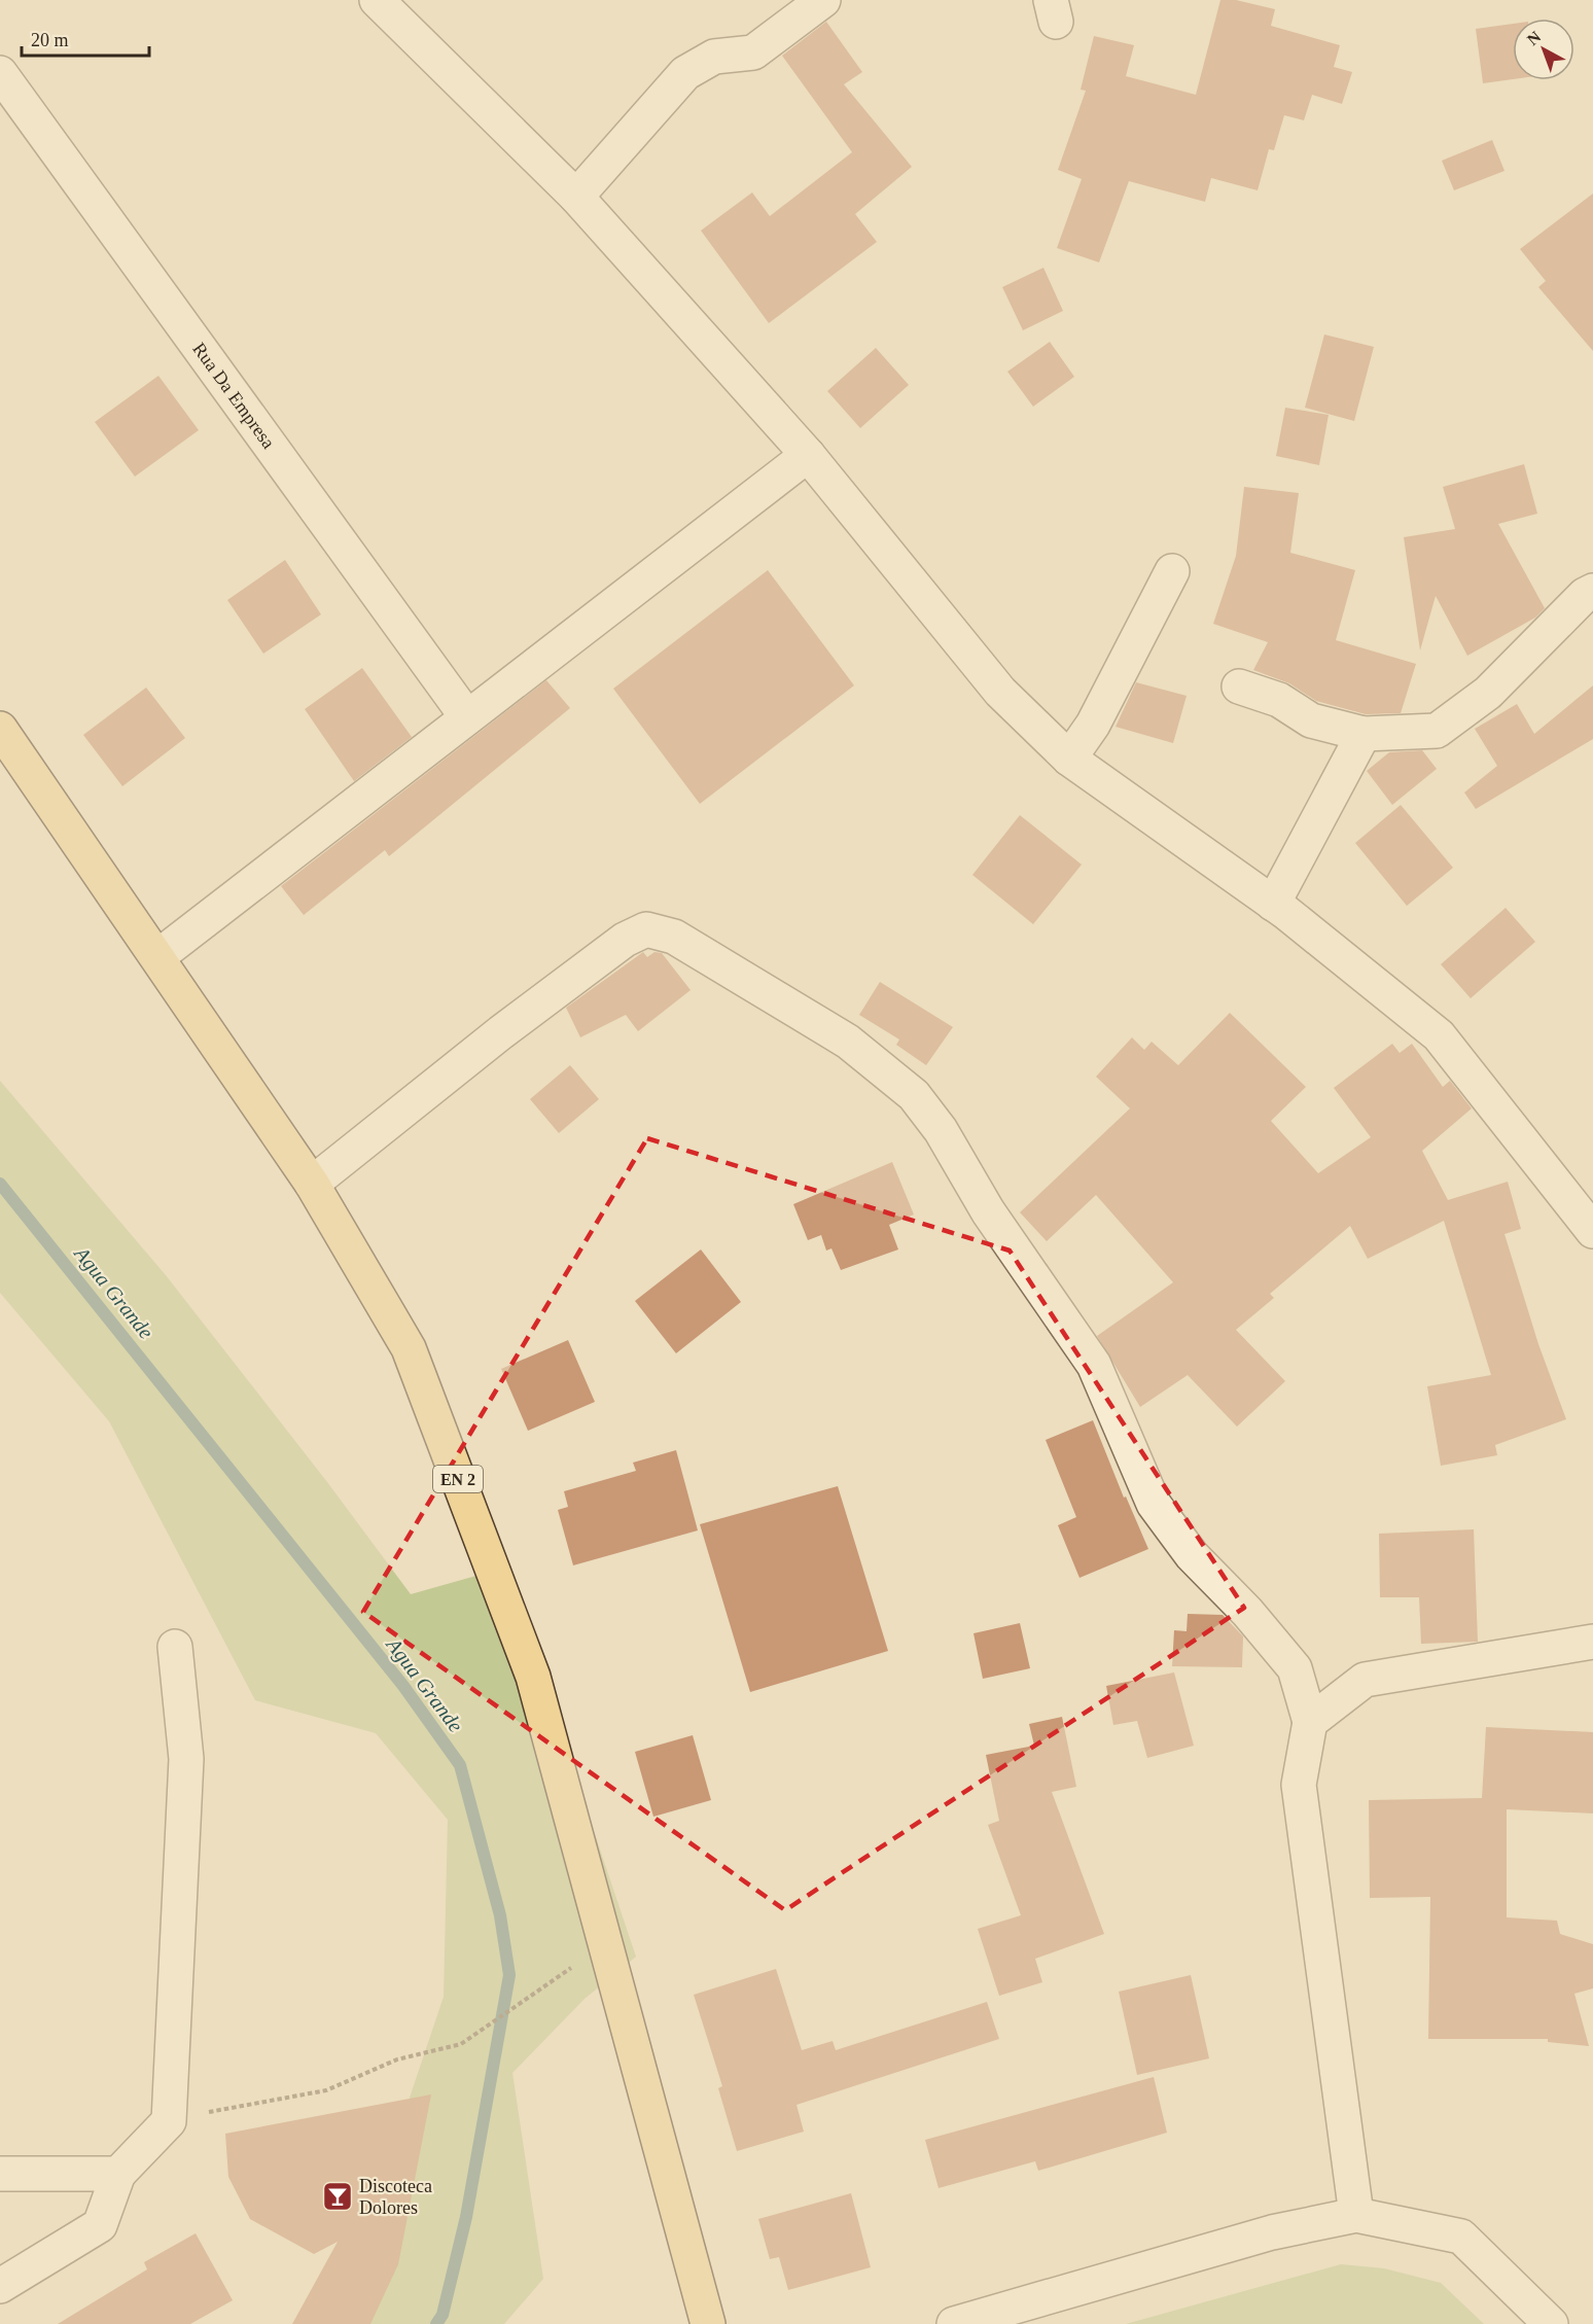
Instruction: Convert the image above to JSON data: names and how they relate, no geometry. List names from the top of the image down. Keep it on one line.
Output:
{"streets":{"main road":["EN 2"],"street":["Rua Da Empresa"]},"water":["Agua Grande"],"places":{"bar":["Discoteca Dolores"]},"scale_bar":"20 m","north":"top left"}
